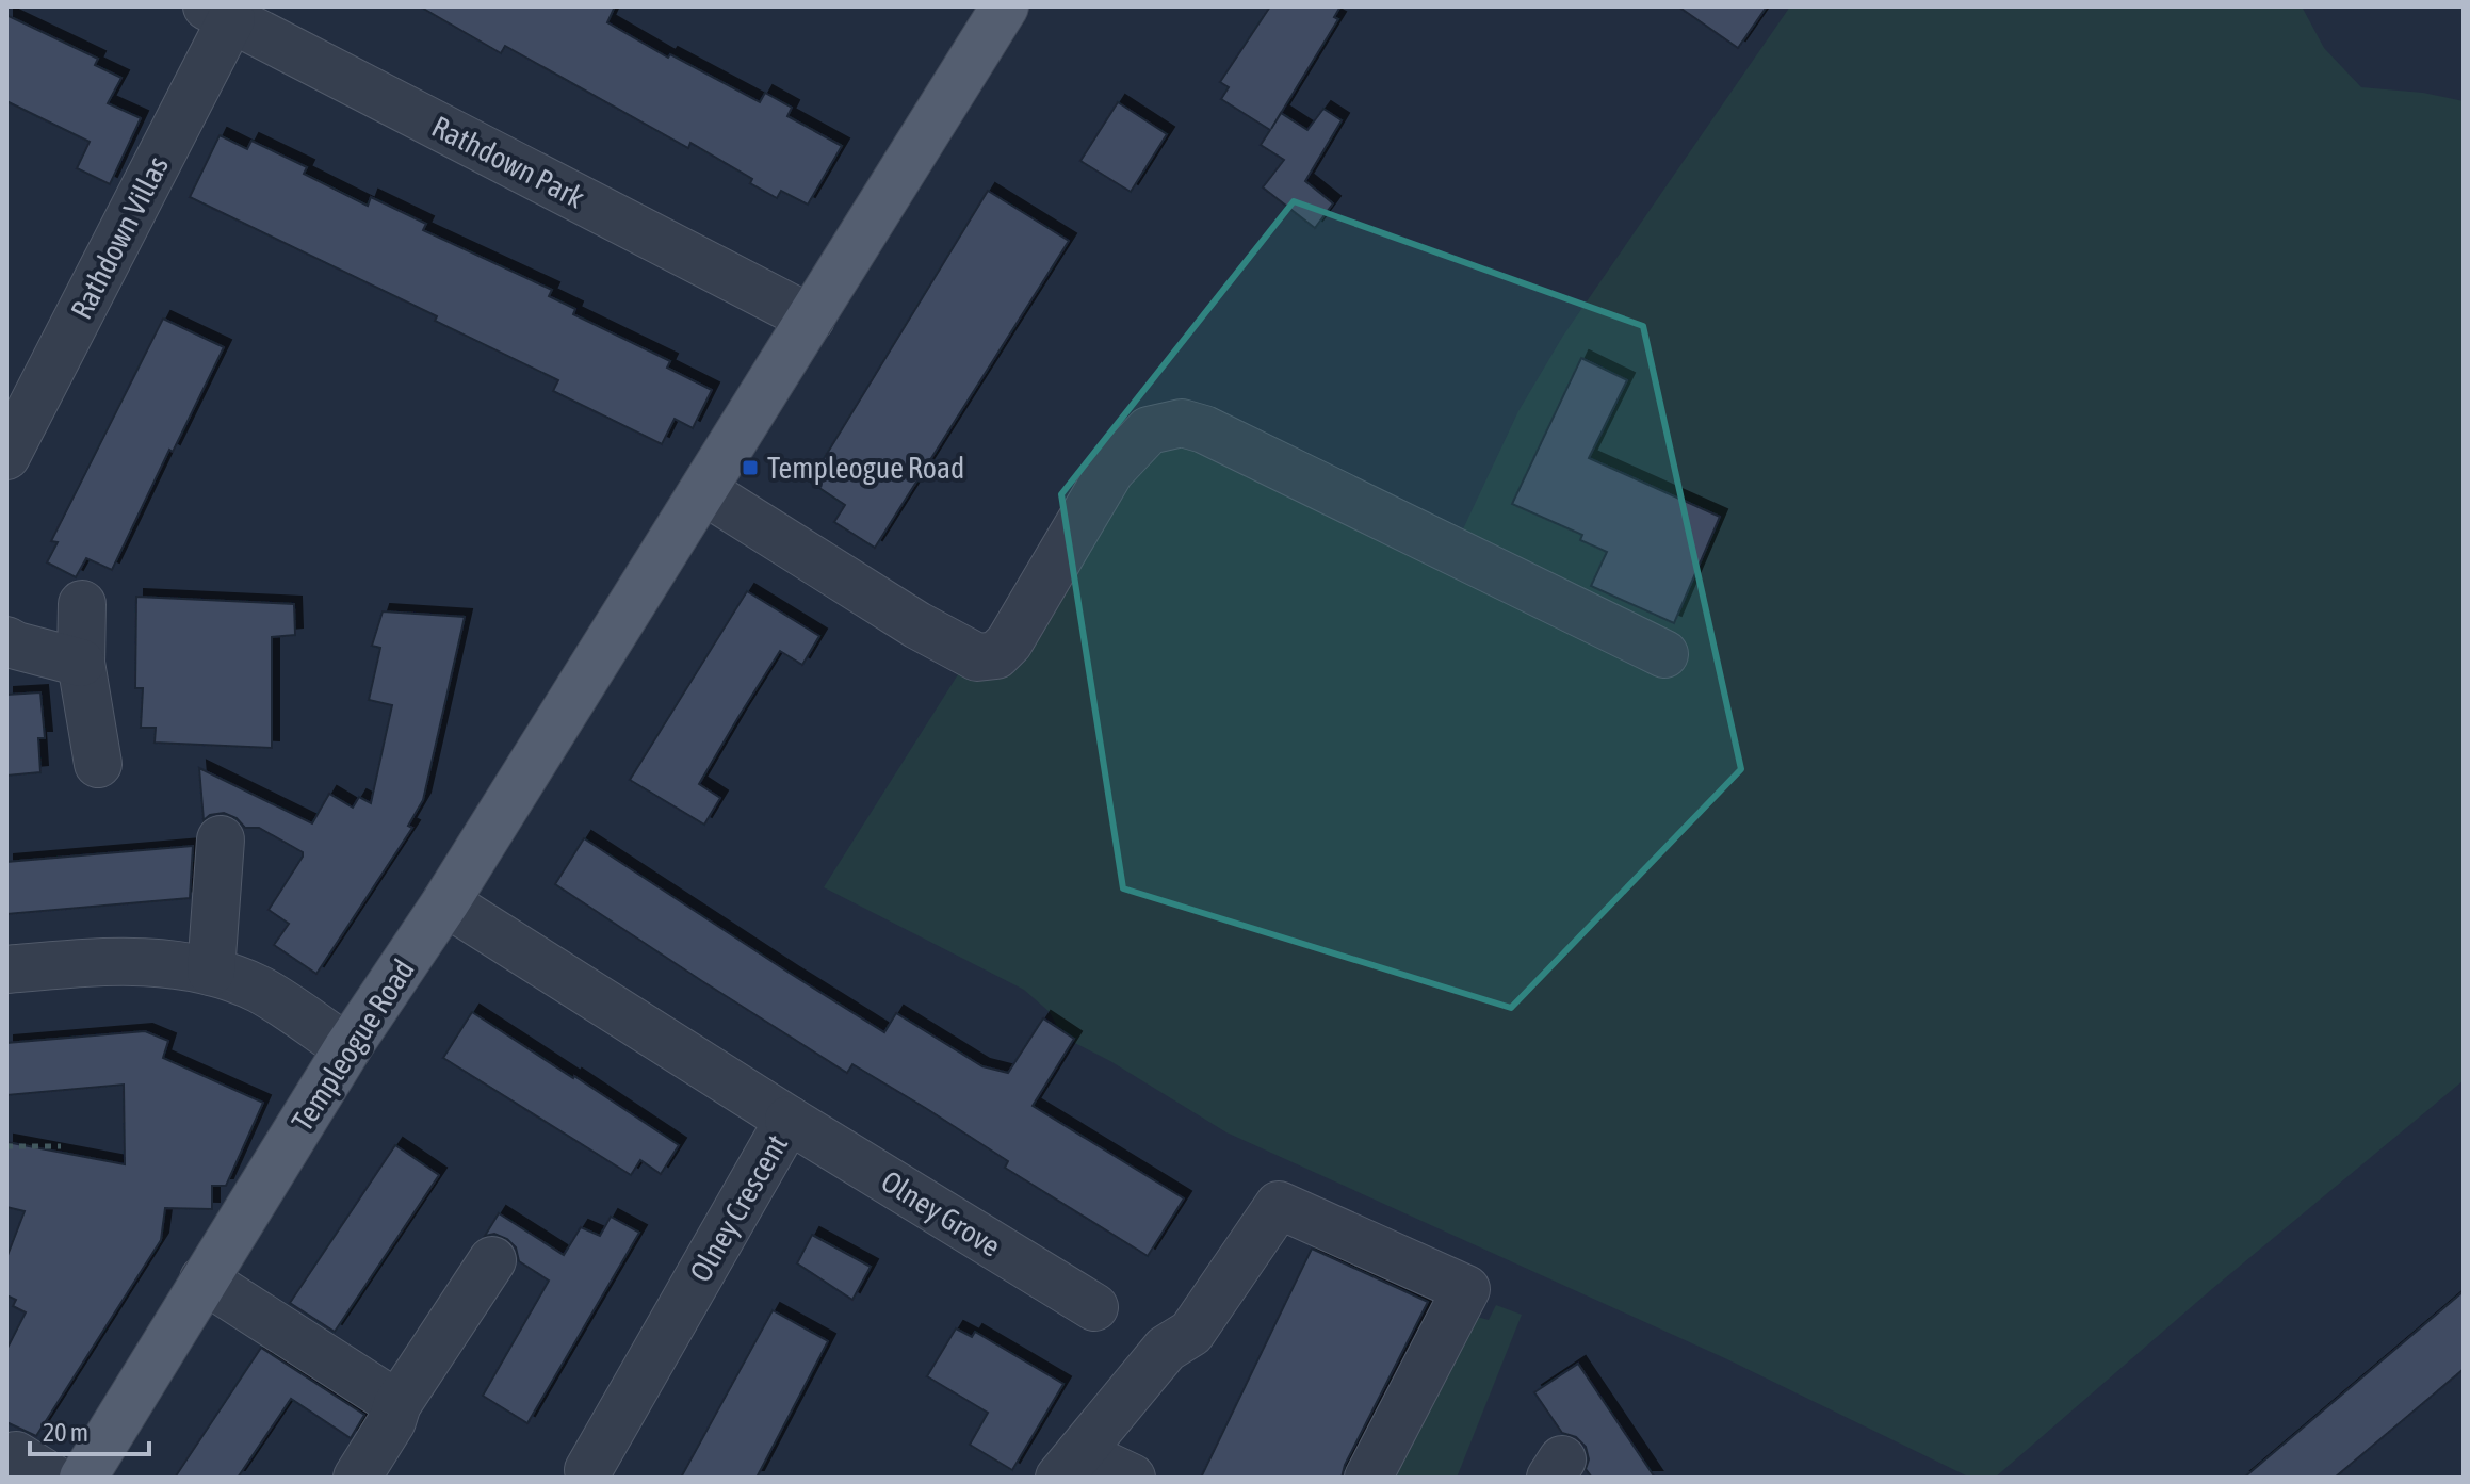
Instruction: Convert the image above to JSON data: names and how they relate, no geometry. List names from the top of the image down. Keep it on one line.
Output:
{"streets":{"main road":["Templeogue Road"],"street":["Rathdown Park","Rathdown Villas","Olney Crescent","Olney Grove"]},"crossings":[["Rathdown Park","Rathdown Villas"],["Rathdown Park","Templeogue Road"],["Templeogue Road","Olney Crescent"],["Olney Crescent","Olney Grove"]],"places":{"transit":["Templeogue Road"]},"scale_bar":"20 m"}
